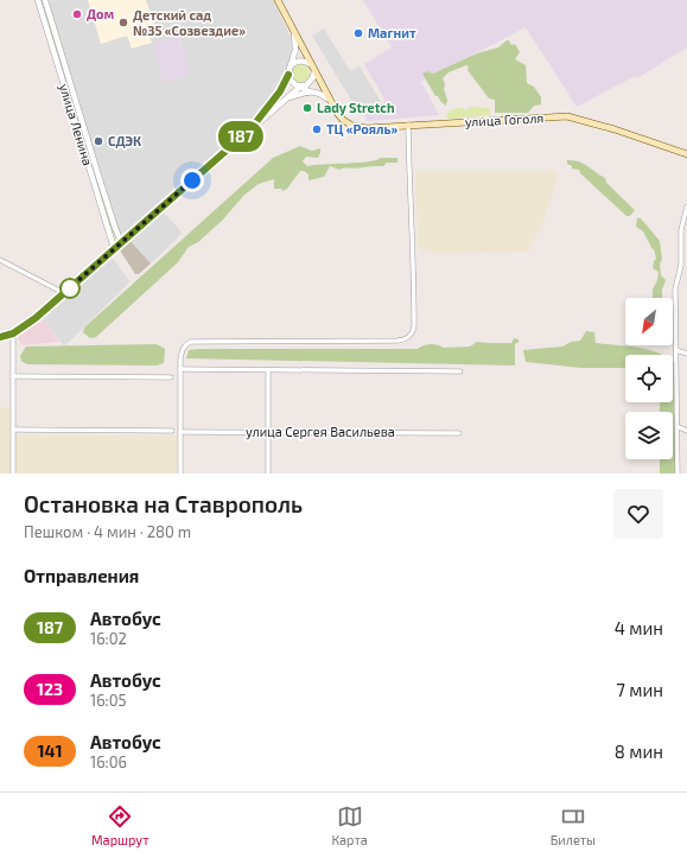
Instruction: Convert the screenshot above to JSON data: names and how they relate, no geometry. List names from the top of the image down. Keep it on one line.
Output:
{"streets":{"main road":["улица Гоголя"],"street":["улица Ленина","улица Сергея Васильева"]},"places":["Дом","Детский сад №35 «Созвездие»","Магнит","Lady Stretch","ТЦ «Рояль»","СДЭК"],"lines":["bus line 187"],"north":"bottom left","page":{"on_map":"187","heading":[["Остановка на Ставрополь","Пешком · 4 мин · 280 m"],"Отправления"],"list":[{"mark":"187","name":"Автобус","note":"16:02","value":"4 мин"},{"mark":"123","name":"Автобус","note":"16:05","value":"7 мин"},{"mark":"141","name":"Автобус","note":"16:06","value":"8 мин"}],"tabs":["Маршрут","Карта","Билеты"]}}
